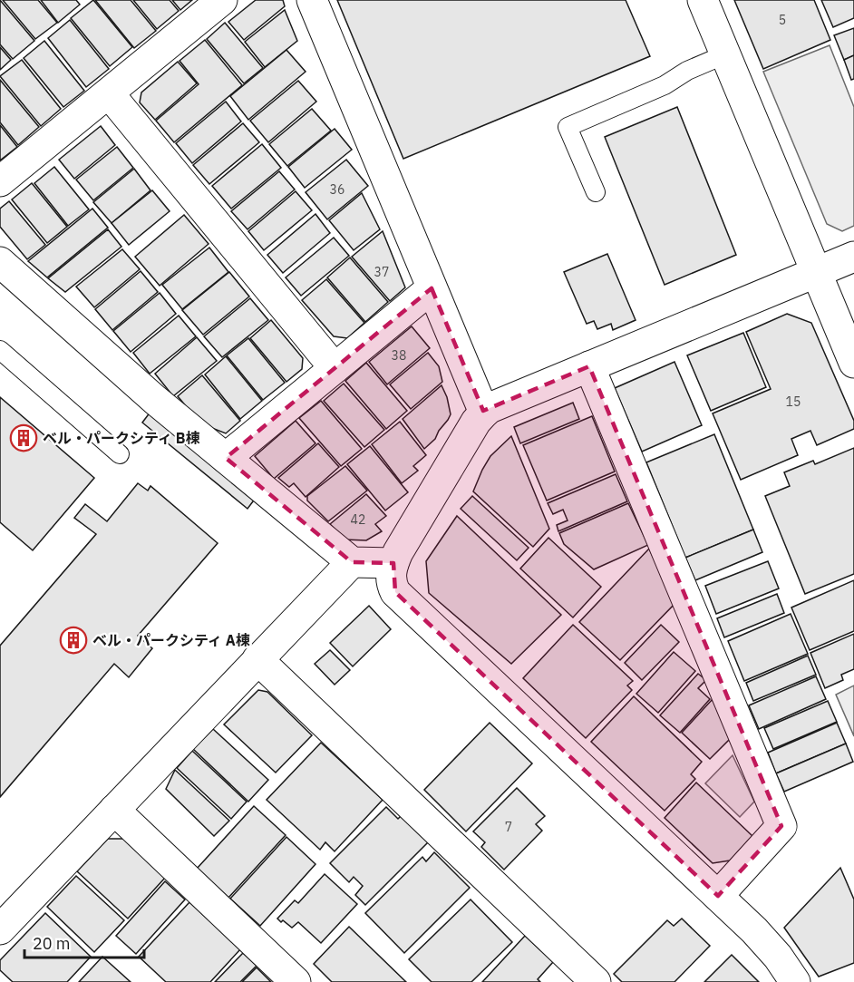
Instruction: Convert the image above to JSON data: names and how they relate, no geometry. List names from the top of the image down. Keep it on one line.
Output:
{"places":{"building":["ベル・パークシティ B棟","ベル・パークシティ A棟"]},"house_numbers":["5","36","37","38","15","42","7"],"scale_bar":"20 m"}
